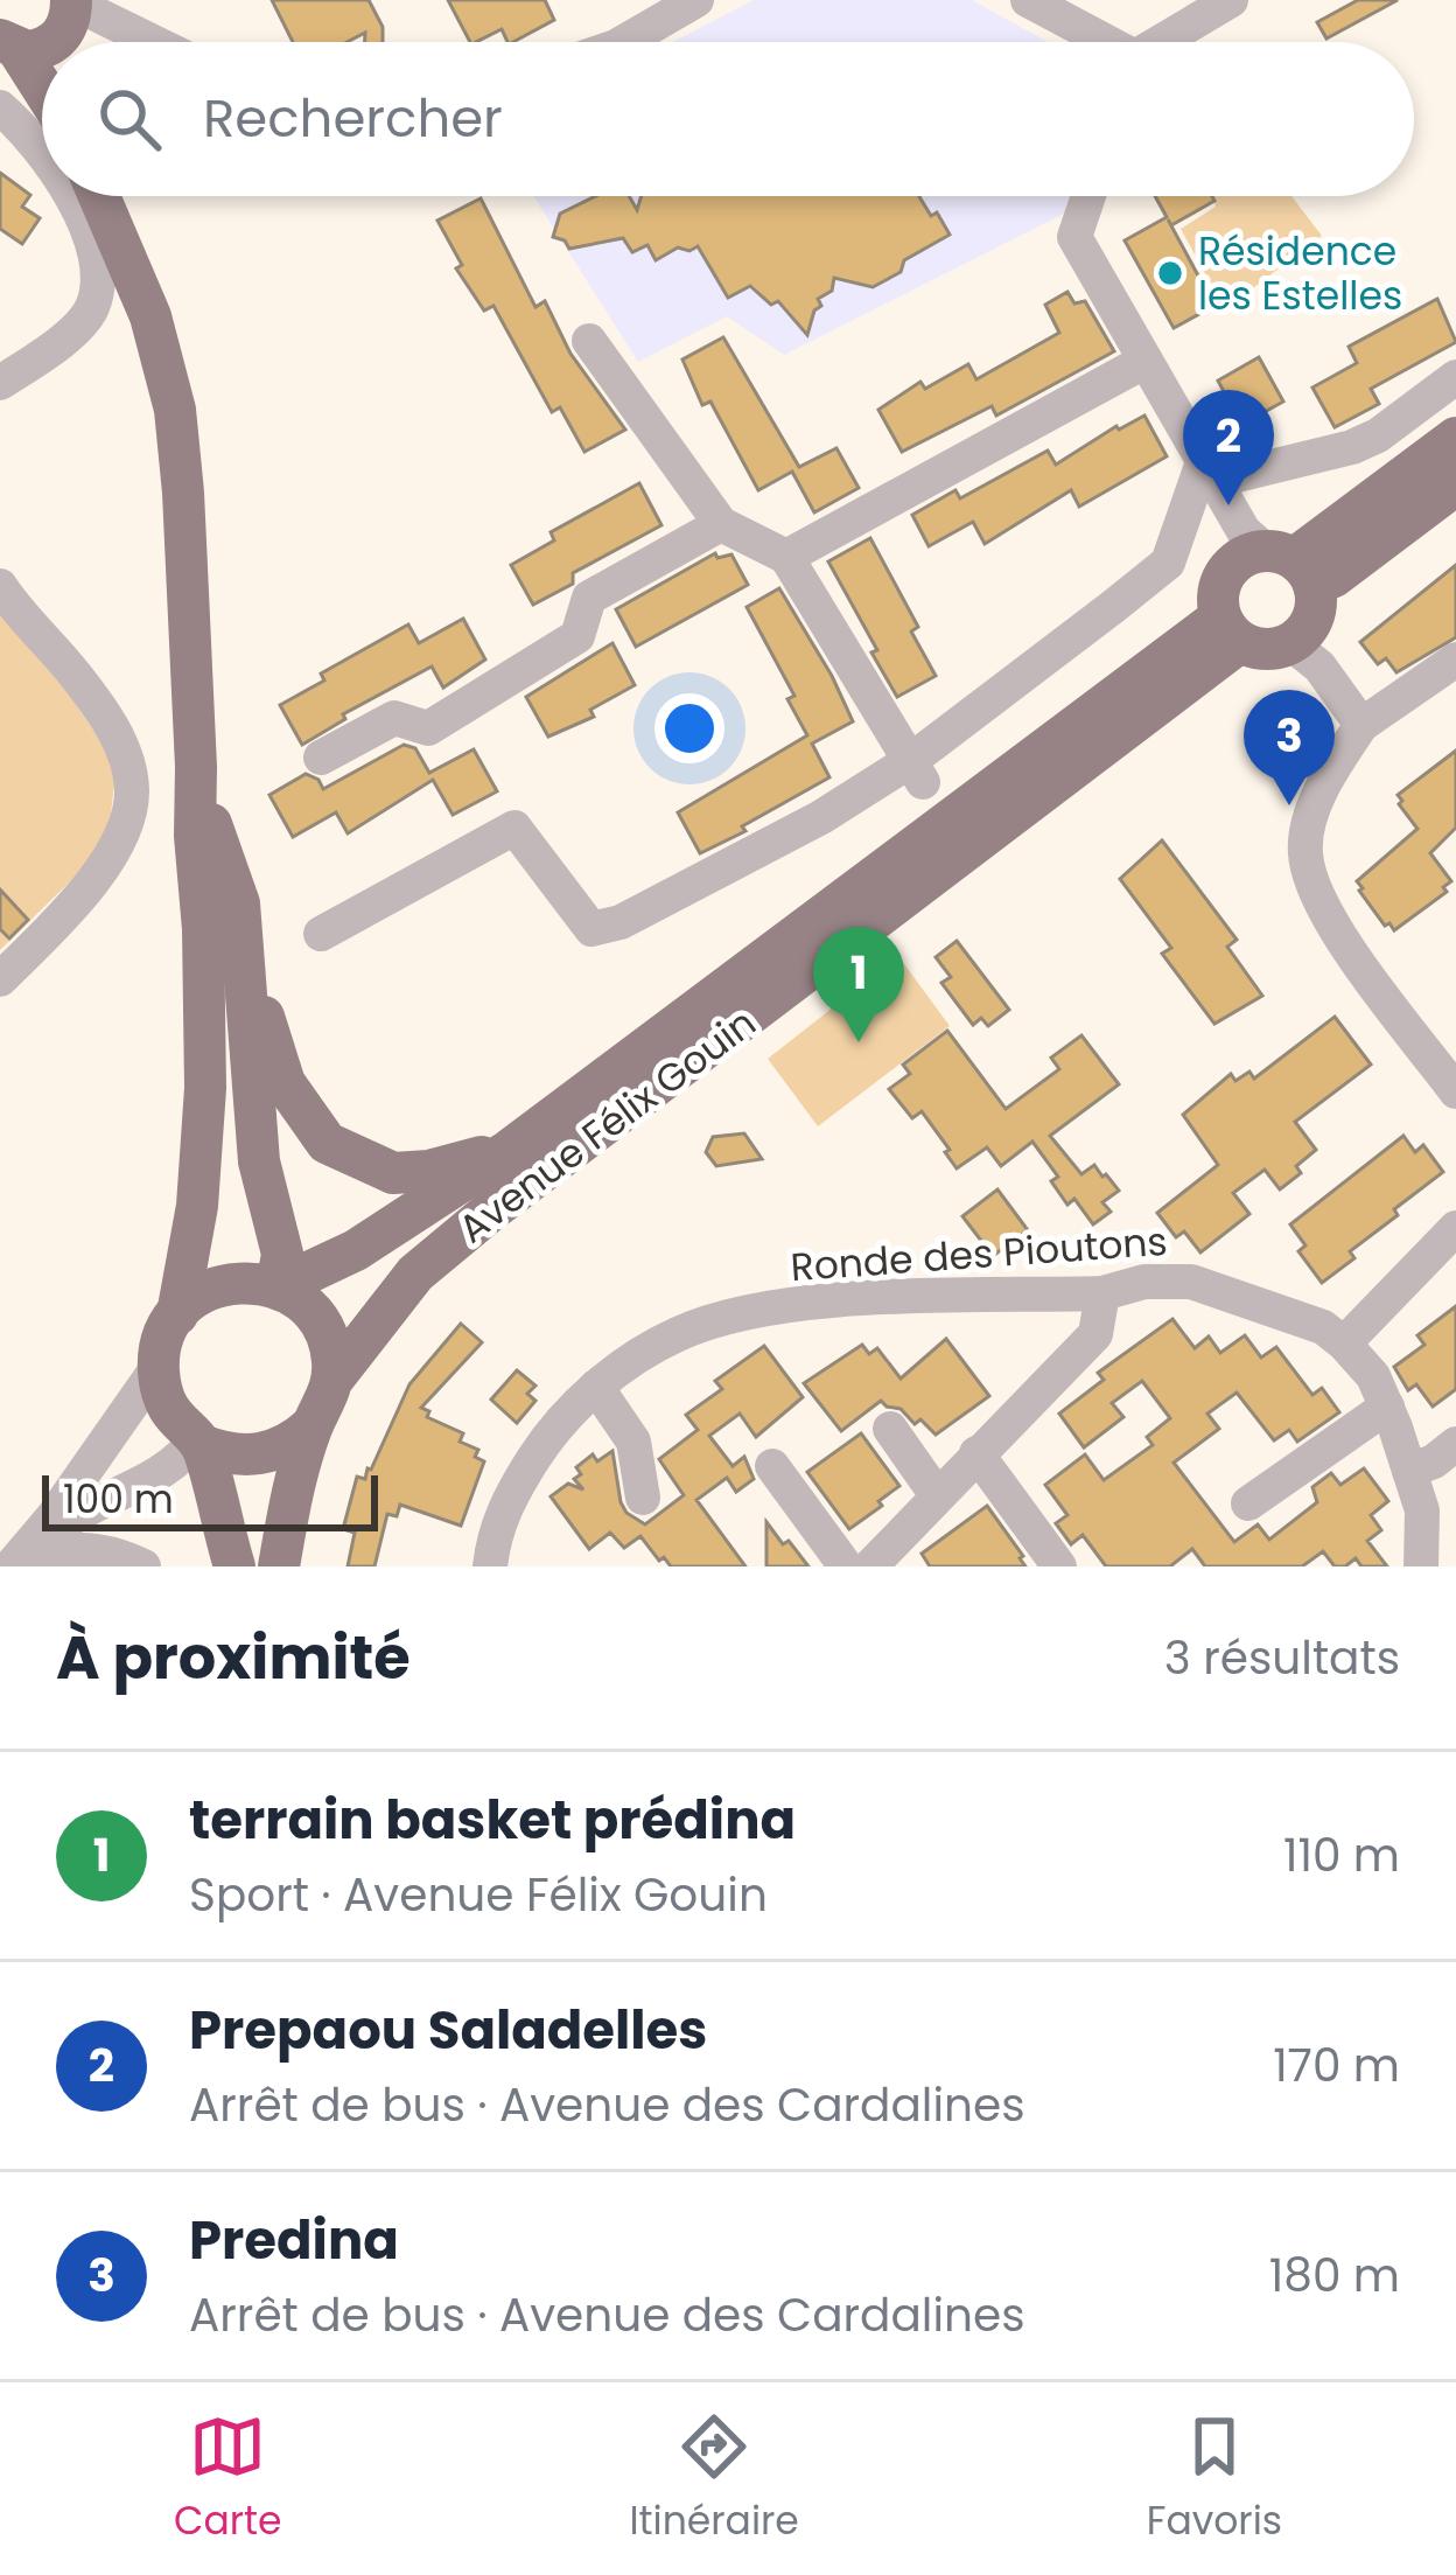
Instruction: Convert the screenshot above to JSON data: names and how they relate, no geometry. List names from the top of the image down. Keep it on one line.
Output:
{"streets":{"main road":["Avenue Félix Gouin"],"street":["Ronde des Pioutons"]},"places":["Résidence les Estelles"],"scale_bar":"100 m","page":{"search":"Rechercher","pins":["2","3","1"],"scale":"100 m","heading":["À proximité","3 résultats"],"list":[{"mark":"1","name":"terrain basket prédina","note":"Sport · Avenue Félix Gouin","value":"110 m"},{"mark":"2","name":"Prepaou Saladelles","note":"Arrêt de bus · Avenue des Cardalines","value":"170 m"},{"mark":"3","name":"Predina","note":"Arrêt de bus · Avenue des Cardalines","value":"180 m"}],"nav":["Carte","Itinéraire","Favoris"]}}
